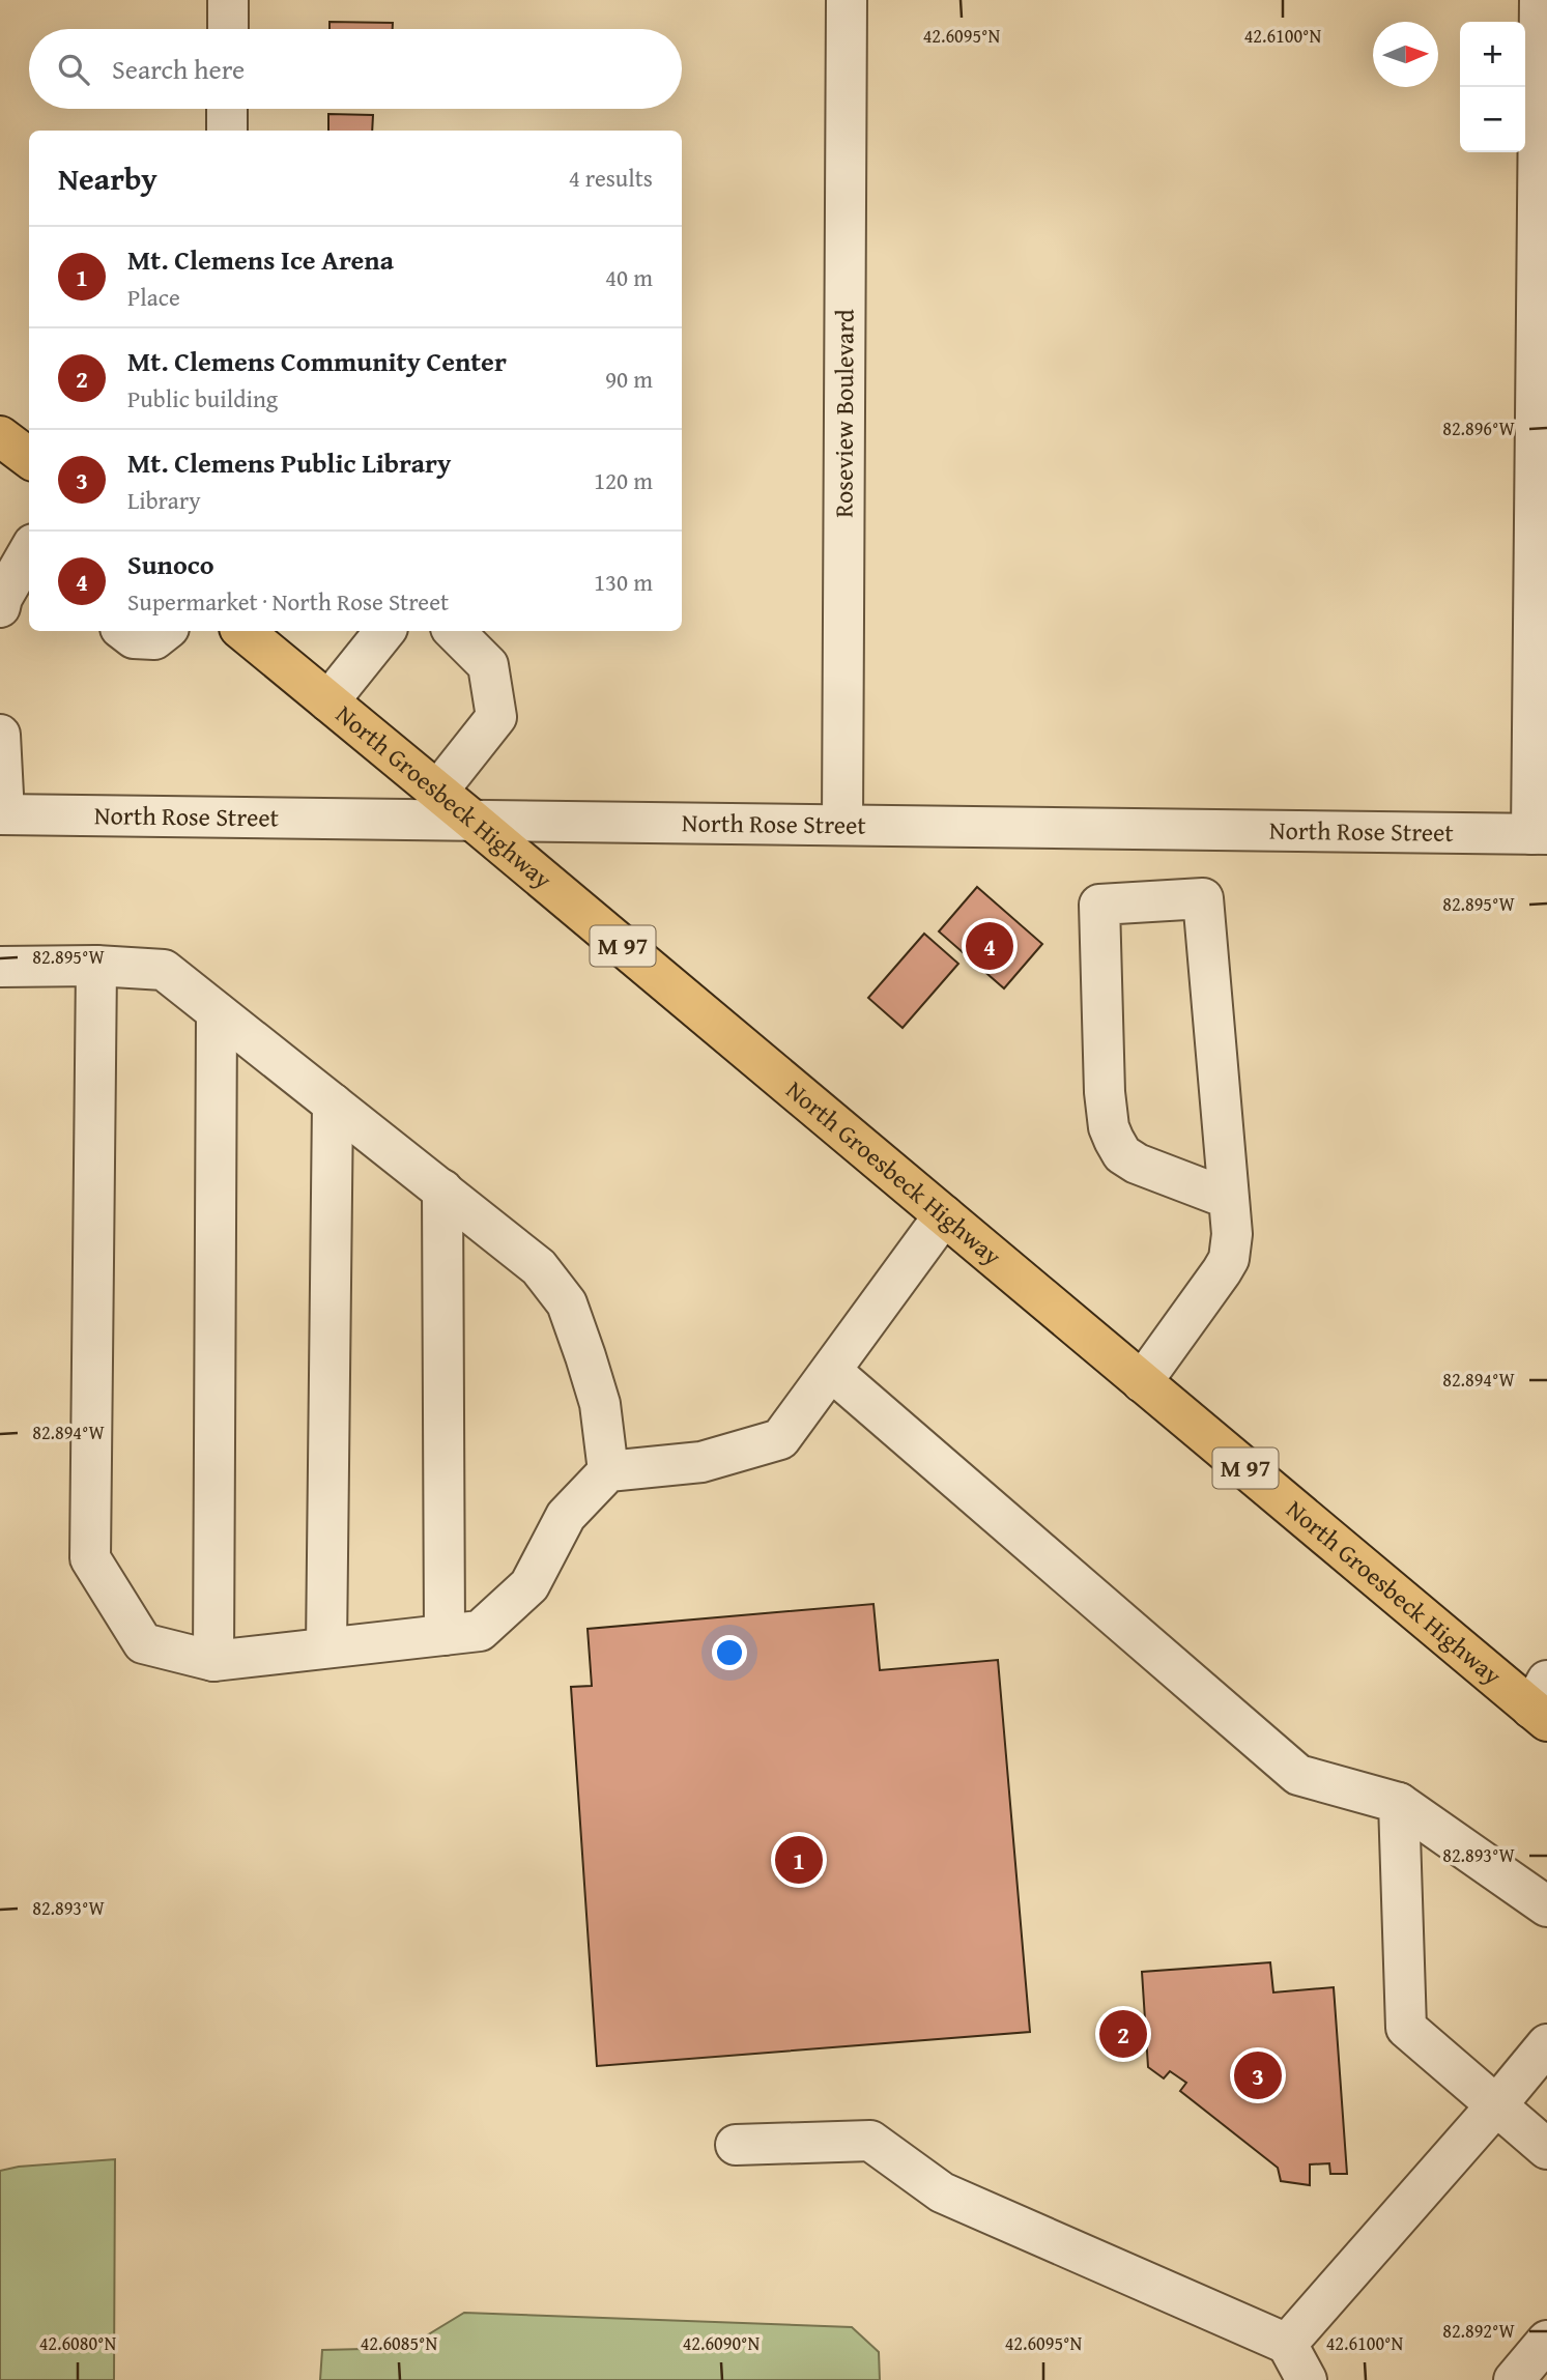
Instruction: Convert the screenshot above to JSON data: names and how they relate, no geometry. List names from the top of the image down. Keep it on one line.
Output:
{"streets":{"main road":["North Groesbeck Highway","M 97"],"street":["Roseview Boulevard","North Rose Street"]},"crossings":[["Roseview Boulevard","North Rose Street"],["North Groesbeck Highway","North Rose Street"]],"north":"right","page":{"map_buttons":["+","−"],"search":"Search here","heading":["Nearby","4 results"],"list":[{"mark":"1","name":"Mt. Clemens Ice Arena","note":"Place","value":"40 m"},{"mark":"2","name":"Mt. Clemens Community Center","note":"Public building","value":"90 m"},{"mark":"3","name":"Mt. Clemens Public Library","note":"Library","value":"120 m"},{"mark":"4","name":"Sunoco","note":"Supermarket · North Rose Street","value":"130 m"}],"pins":["4","1","2","3"]},"coordinates":["42.6095°N","42.6100°N","82.896°W","82.895°W","82.894°W","82.893°W","82.892°W","42.6080°N","42.6085°N","42.6090°N"]}
